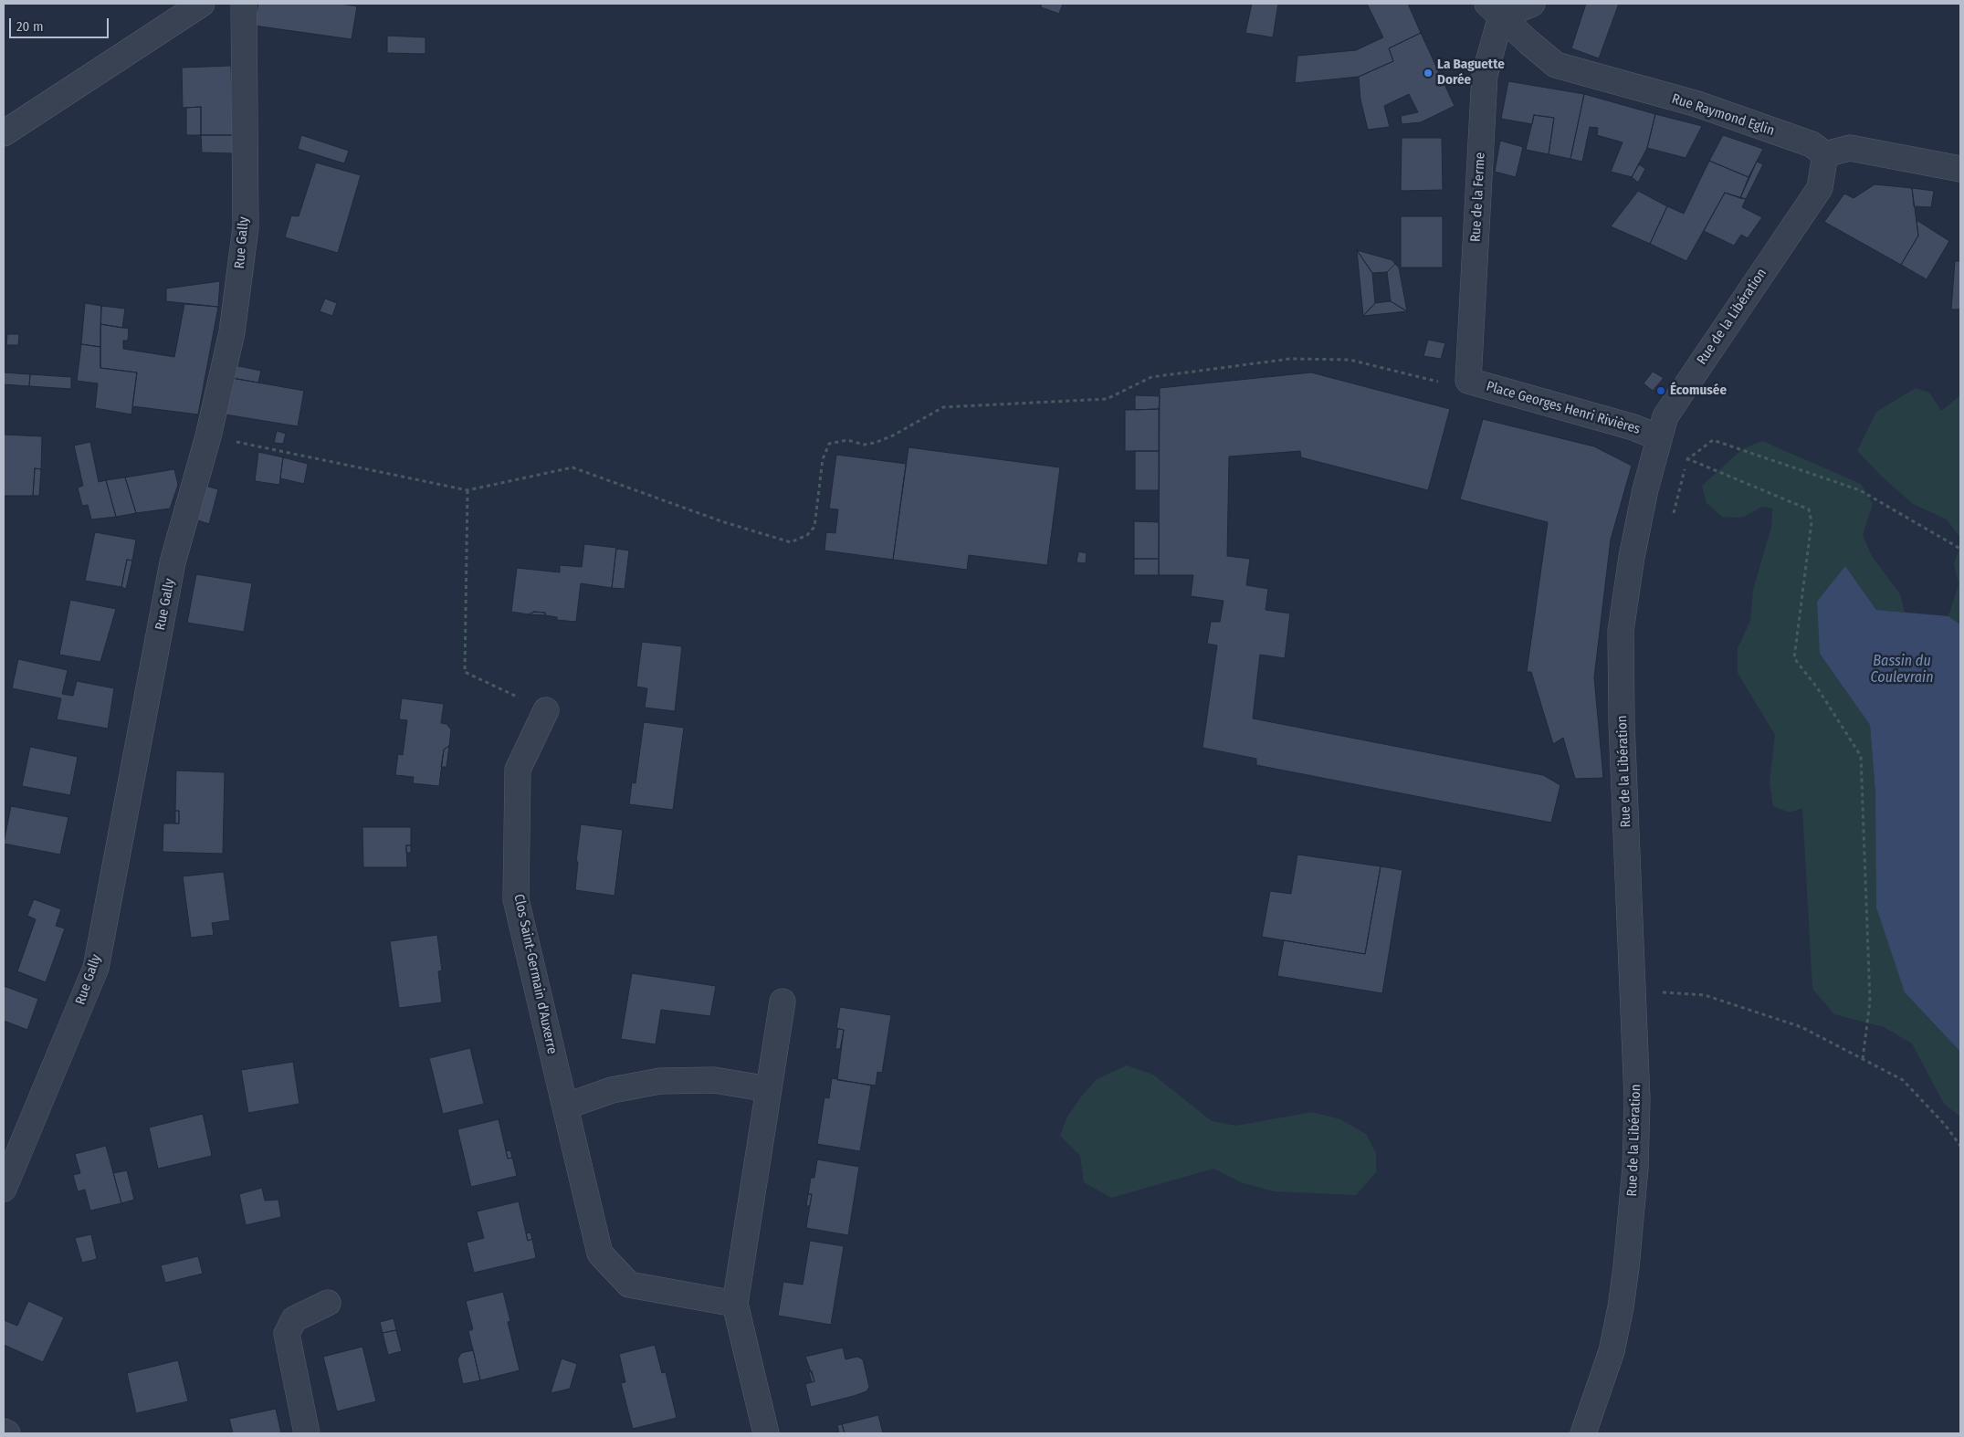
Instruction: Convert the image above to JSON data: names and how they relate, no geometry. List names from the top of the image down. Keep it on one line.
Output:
{"streets":{"street":["Rue Raymond Eglin","Rue de la Ferme","Rue Gally","Rue de la Libération","Place Georges Henri Rivières","Clos Saint-Germain d'Auxerre"]},"crossings":[["Rue Raymond Eglin","Rue de la Ferme"],["Rue Raymond Eglin","Rue de la Libération"],["Rue de la Ferme","Place Georges Henri Rivières"],["Rue de la Libération","Place Georges Henri Rivières"]],"water":["Bassin du Coulevrain"],"places":["La Baguette Dorée","Écomusée"],"scale_bar":"20 m"}
